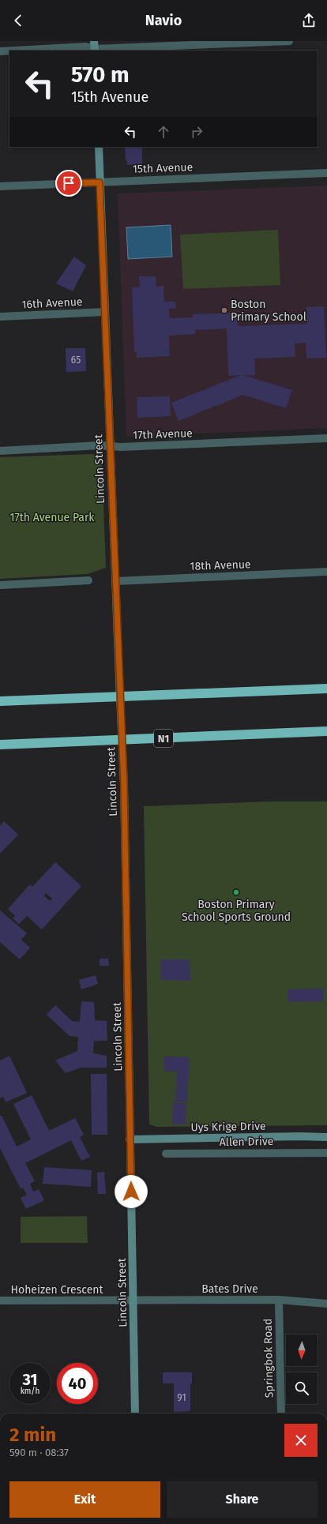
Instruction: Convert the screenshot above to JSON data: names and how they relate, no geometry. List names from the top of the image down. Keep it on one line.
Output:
{"streets":{"highway":["N1"],"street":["15th Avenue","16th Avenue","17th Avenue","Lincoln Street","18th Avenue","Uys Krige Drive","Allen Drive","Bates Drive","Hoheizen Crescent","Springbok Road"]},"crossings":[["15th Avenue","Lincoln Street"],["16th Avenue","Lincoln Street"],["17th Avenue","Lincoln Street"],["Lincoln Street","18th Avenue"],["Lincoln Street","Uys Krige Drive"],["Lincoln Street","Bates Drive"],["Lincoln Street","Hoheizen Crescent"],["Bates Drive","Hoheizen Crescent"],["Bates Drive","Springbok Road"]],"parks":["17th Avenue Park"],"places":["Boston Primary School","Boston Primary School Sports Ground"],"house_numbers":["65","91"],"north":"bottom","page":{"header":"Navio","turn":["570 m","15th Avenue"],"speed":"31 km/h","limit":"40","heading":["2 min","590 m · 08:37"],"buttons":["Exit","Share"]}}
